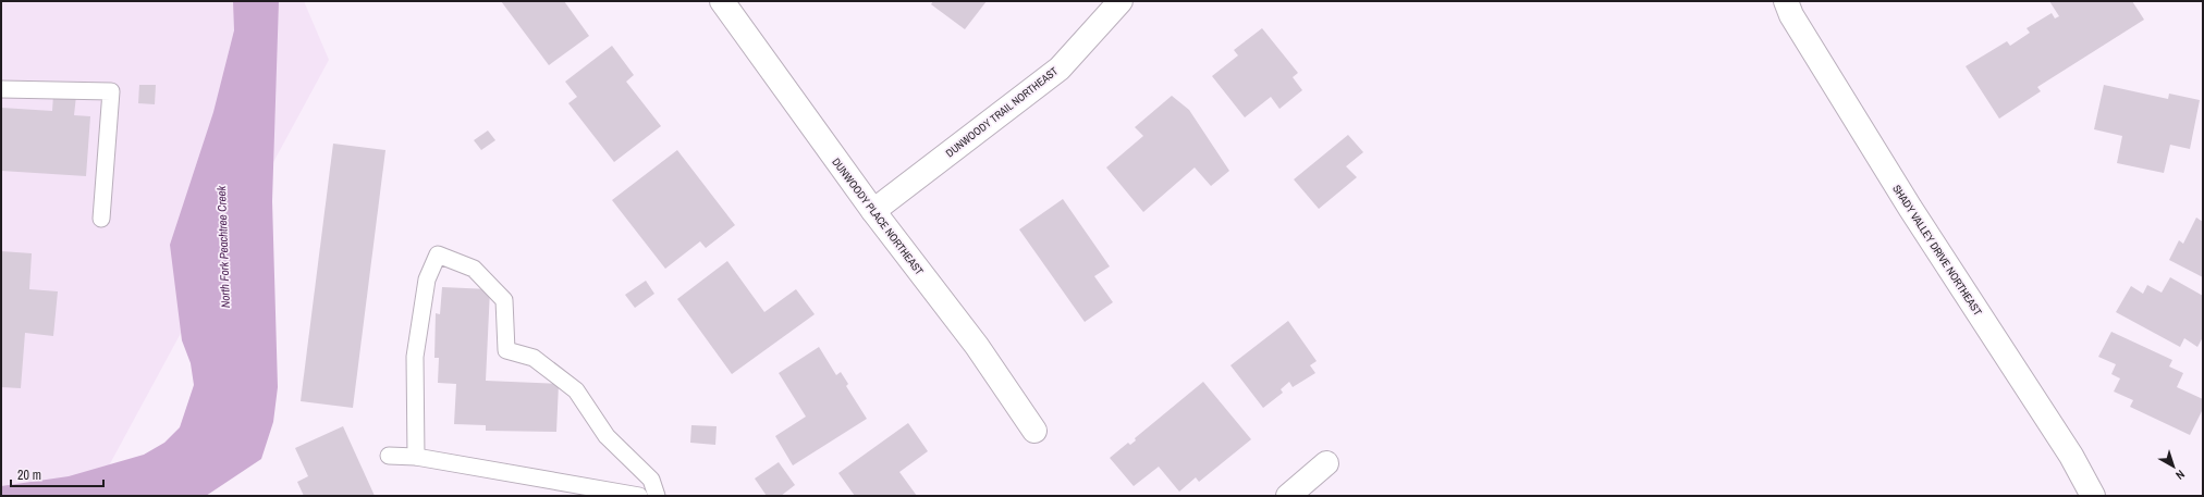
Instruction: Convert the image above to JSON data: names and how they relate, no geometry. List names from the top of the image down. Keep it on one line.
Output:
{"streets":{"street":["DUNWOODY TRAIL NORTHEAST","DUNWOODY PLACE NORTHEAST","SHADY VALLEY DRIVE NORTHEAST"]},"crossings":[["DUNWOODY TRAIL NORTHEAST","DUNWOODY PLACE NORTHEAST"]],"water":["North Fork Peachtree Creek"],"scale_bar":"20 m","north":"bottom right"}
